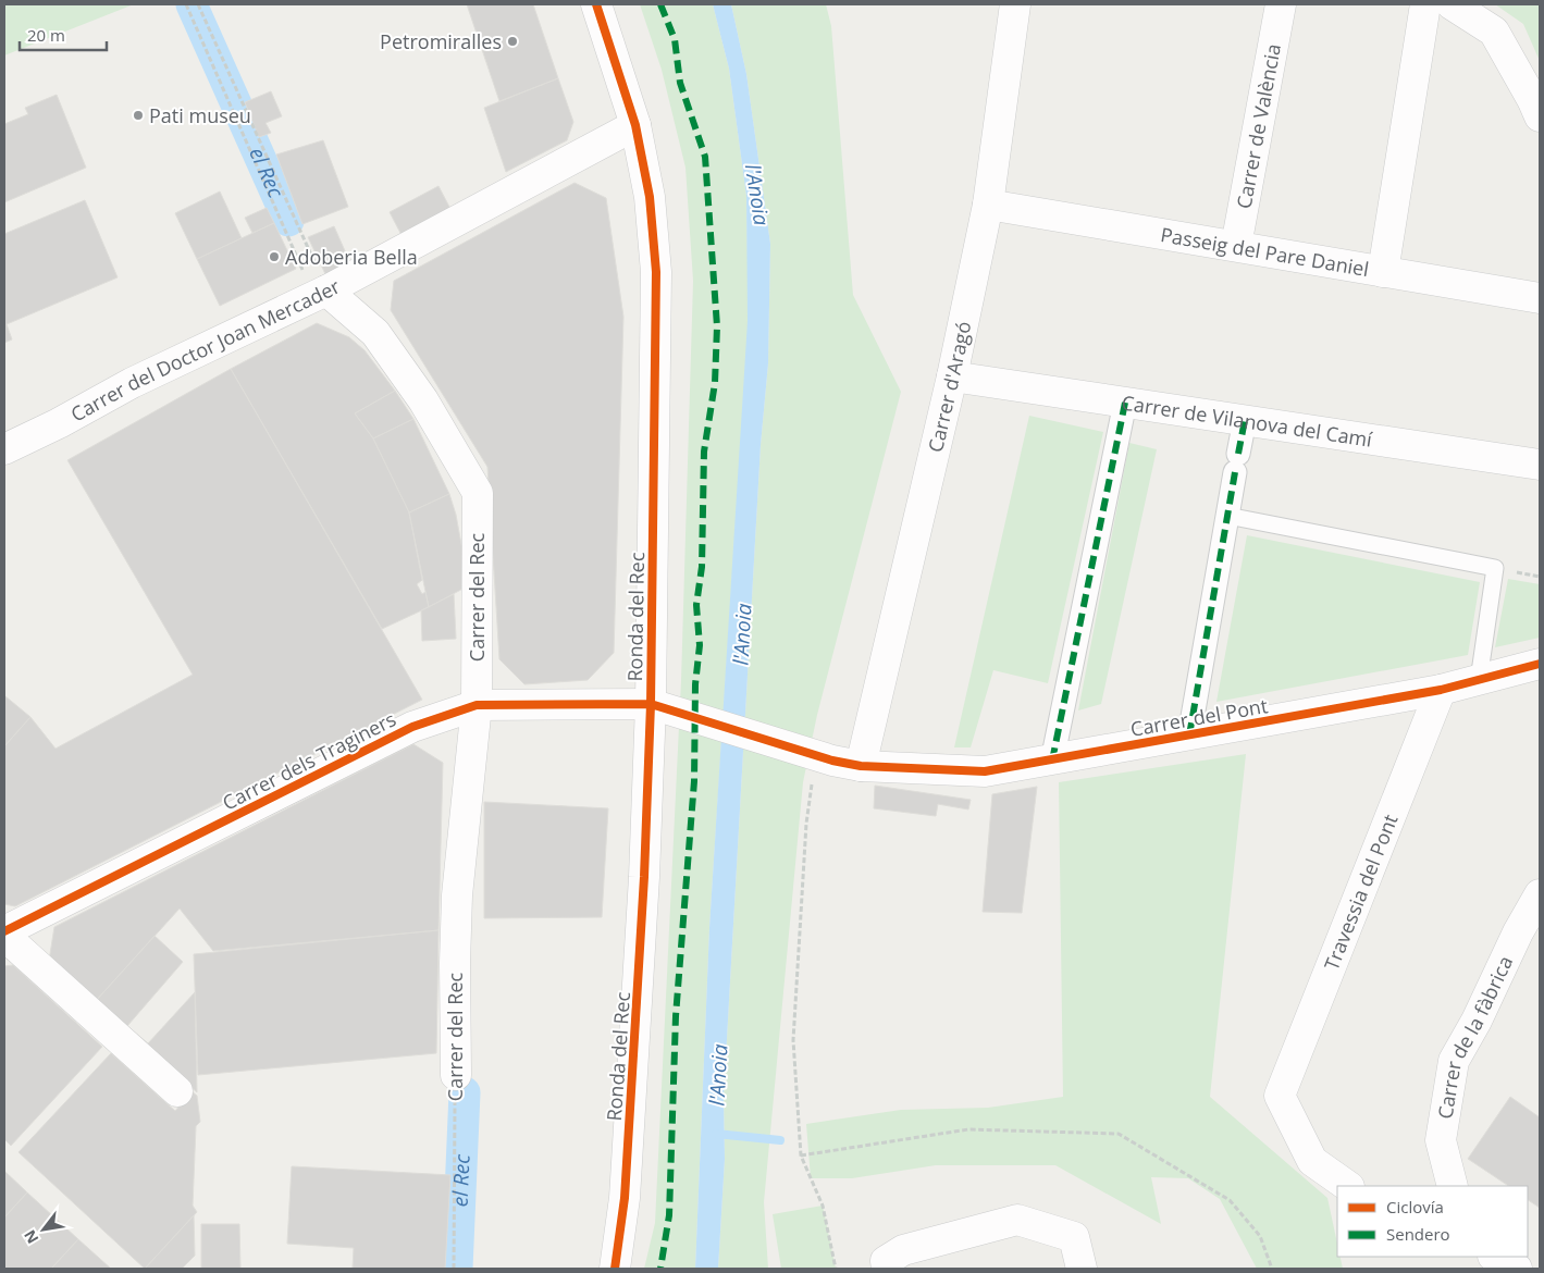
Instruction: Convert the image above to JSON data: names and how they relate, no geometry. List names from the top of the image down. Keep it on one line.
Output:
{"streets":{"street":["Carrer de València","Passeig del Pare Daniel","Carrer del Doctor Joan Mercader","Carrer d'Aragó","Carrer de Vilanova del Camí","Carrer del Rec","Ronda del Rec","Carrer del Pont","Carrer dels Traginers","Travessia del Pont","Carrer de la fàbrica"]},"crossings":[["Carrer de València","Passeig del Pare Daniel"],["Passeig del Pare Daniel","Carrer d'Aragó"],["Carrer del Doctor Joan Mercader","Carrer del Rec"],["Carrer del Doctor Joan Mercader","Ronda del Rec"],["Carrer d'Aragó","Carrer de Vilanova del Camí"],["Carrer d'Aragó","Carrer del Pont"],["Carrer del Rec","Carrer dels Traginers"],["Ronda del Rec","Carrer dels Traginers"],["Carrer del Pont","Carrer dels Traginers"],["Carrer del Pont","Travessia del Pont"]],"water":["el Rec","l'Anoia"],"places":["Petromiralles","Pati museu","Adoberia Bella"],"legend":["Ciclovía","Sendero"],"scale_bar":"20 m","north":"bottom left"}
